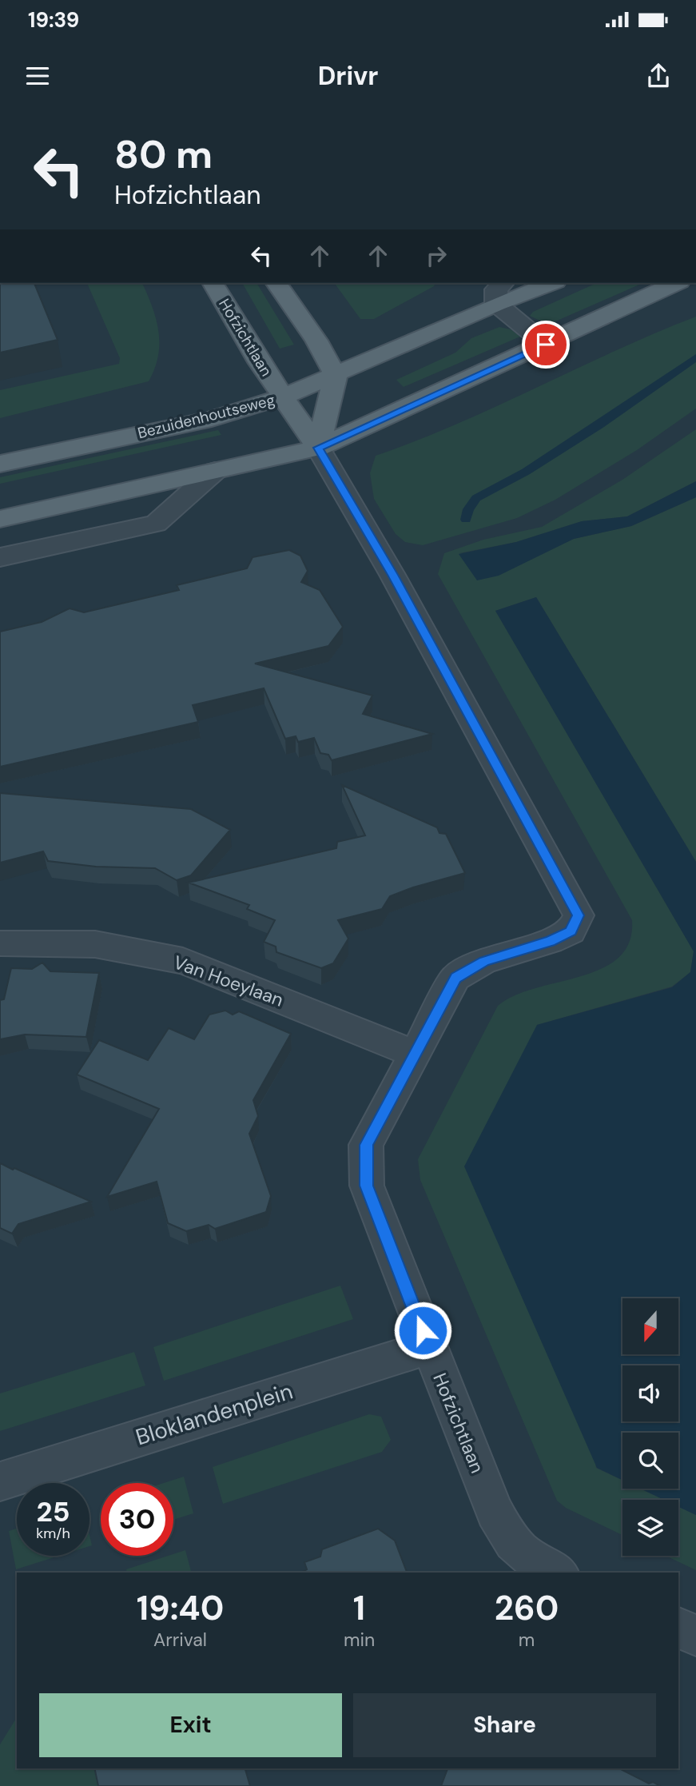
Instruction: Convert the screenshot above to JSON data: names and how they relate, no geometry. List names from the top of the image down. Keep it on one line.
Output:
{"streets":{"main road":["Hofzichtlaan","Bezuidenhoutseweg"],"street":["Van Hoeylaan","Bloklandenplein"]},"crossings":[["Hofzichtlaan","Bezuidenhoutseweg"],["Hofzichtlaan","Van Hoeylaan"],["Hofzichtlaan","Bloklandenplein"]],"north":"bottom","page":{"status":"19:39","header":"Drivr","turn":["80 m","Hofzichtlaan"],"speed":"25 km/h","limit":"30","eta":["19:40","Arrival","1","min","260","m"],"buttons":["Exit","Share"]}}
